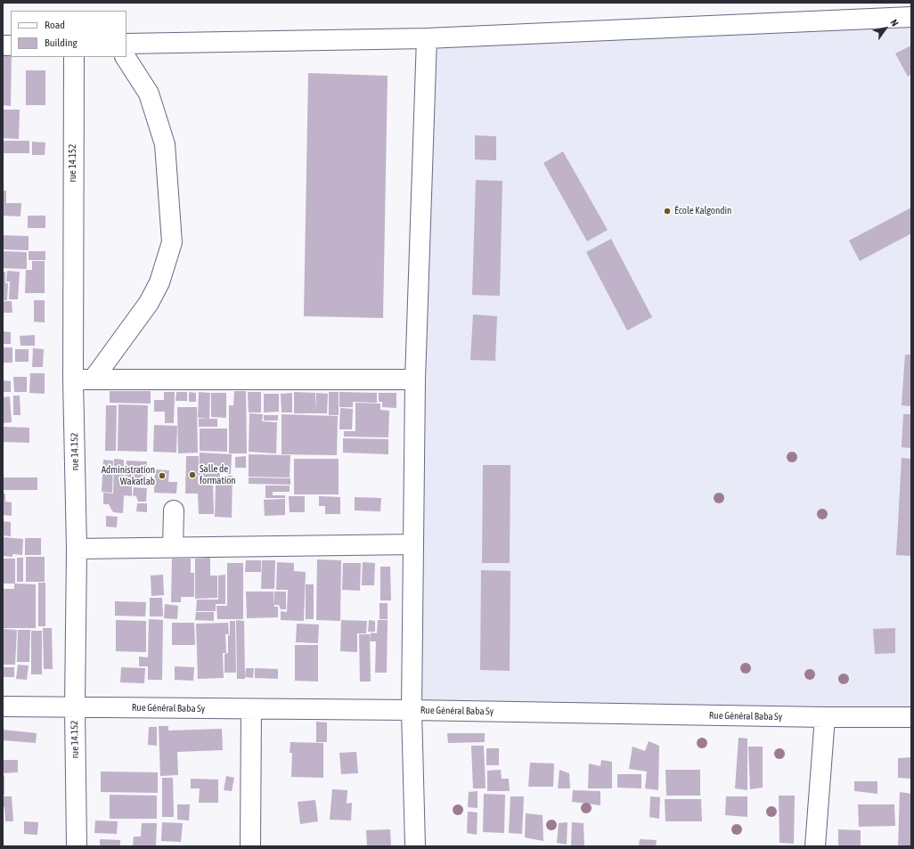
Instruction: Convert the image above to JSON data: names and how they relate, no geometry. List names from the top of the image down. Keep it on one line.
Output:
{"streets":{"street":["rue 14.152","Rue Général Baba Sy"]},"crossings":[["rue 14.152","Rue Général Baba Sy"]],"places":["École Kalgondin","Salle de formation","Administration Wakatlab"],"legend":["Road","Building"],"north":"top right"}
